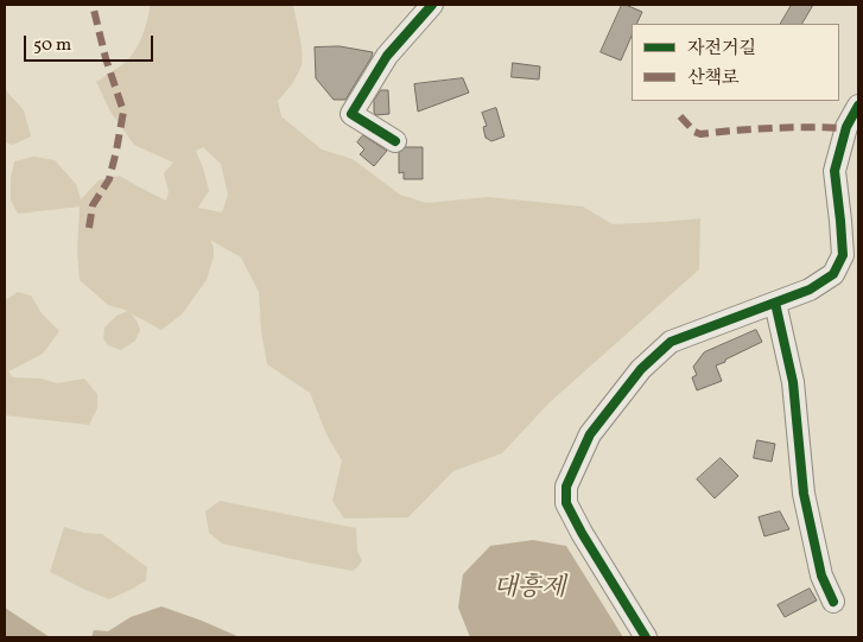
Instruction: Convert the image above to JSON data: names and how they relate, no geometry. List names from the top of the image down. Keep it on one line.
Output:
{"water":["대흥제"],"legend":["자전거길","산책로"],"scale_bar":"50 m"}
